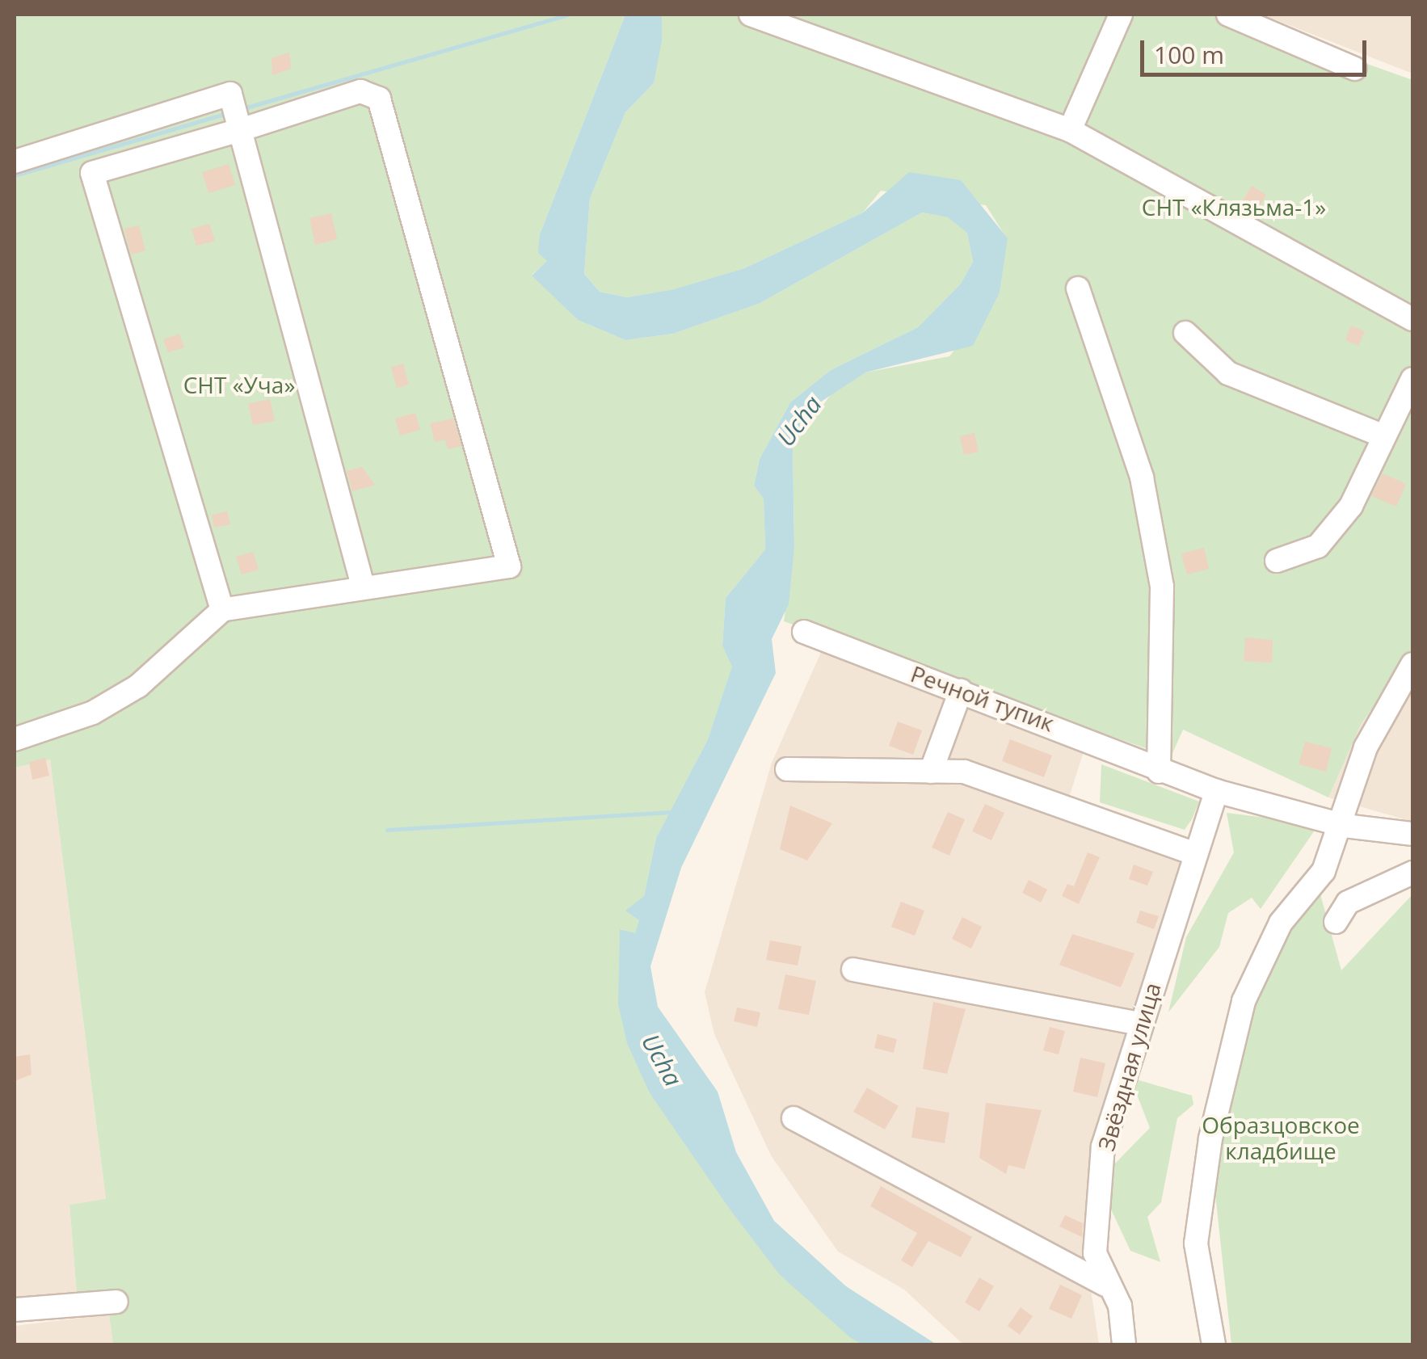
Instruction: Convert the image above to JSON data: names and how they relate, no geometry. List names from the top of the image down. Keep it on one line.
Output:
{"streets":{"street":["Речной тупик","Звёздная улица"]},"crossings":[["Речной тупик","Звёздная улица"]],"water":["Ucha"],"parks":["СНТ «Клязьма-1»","СНТ «Уча»","Образцовское кладбище"],"scale_bar":"100 m"}
